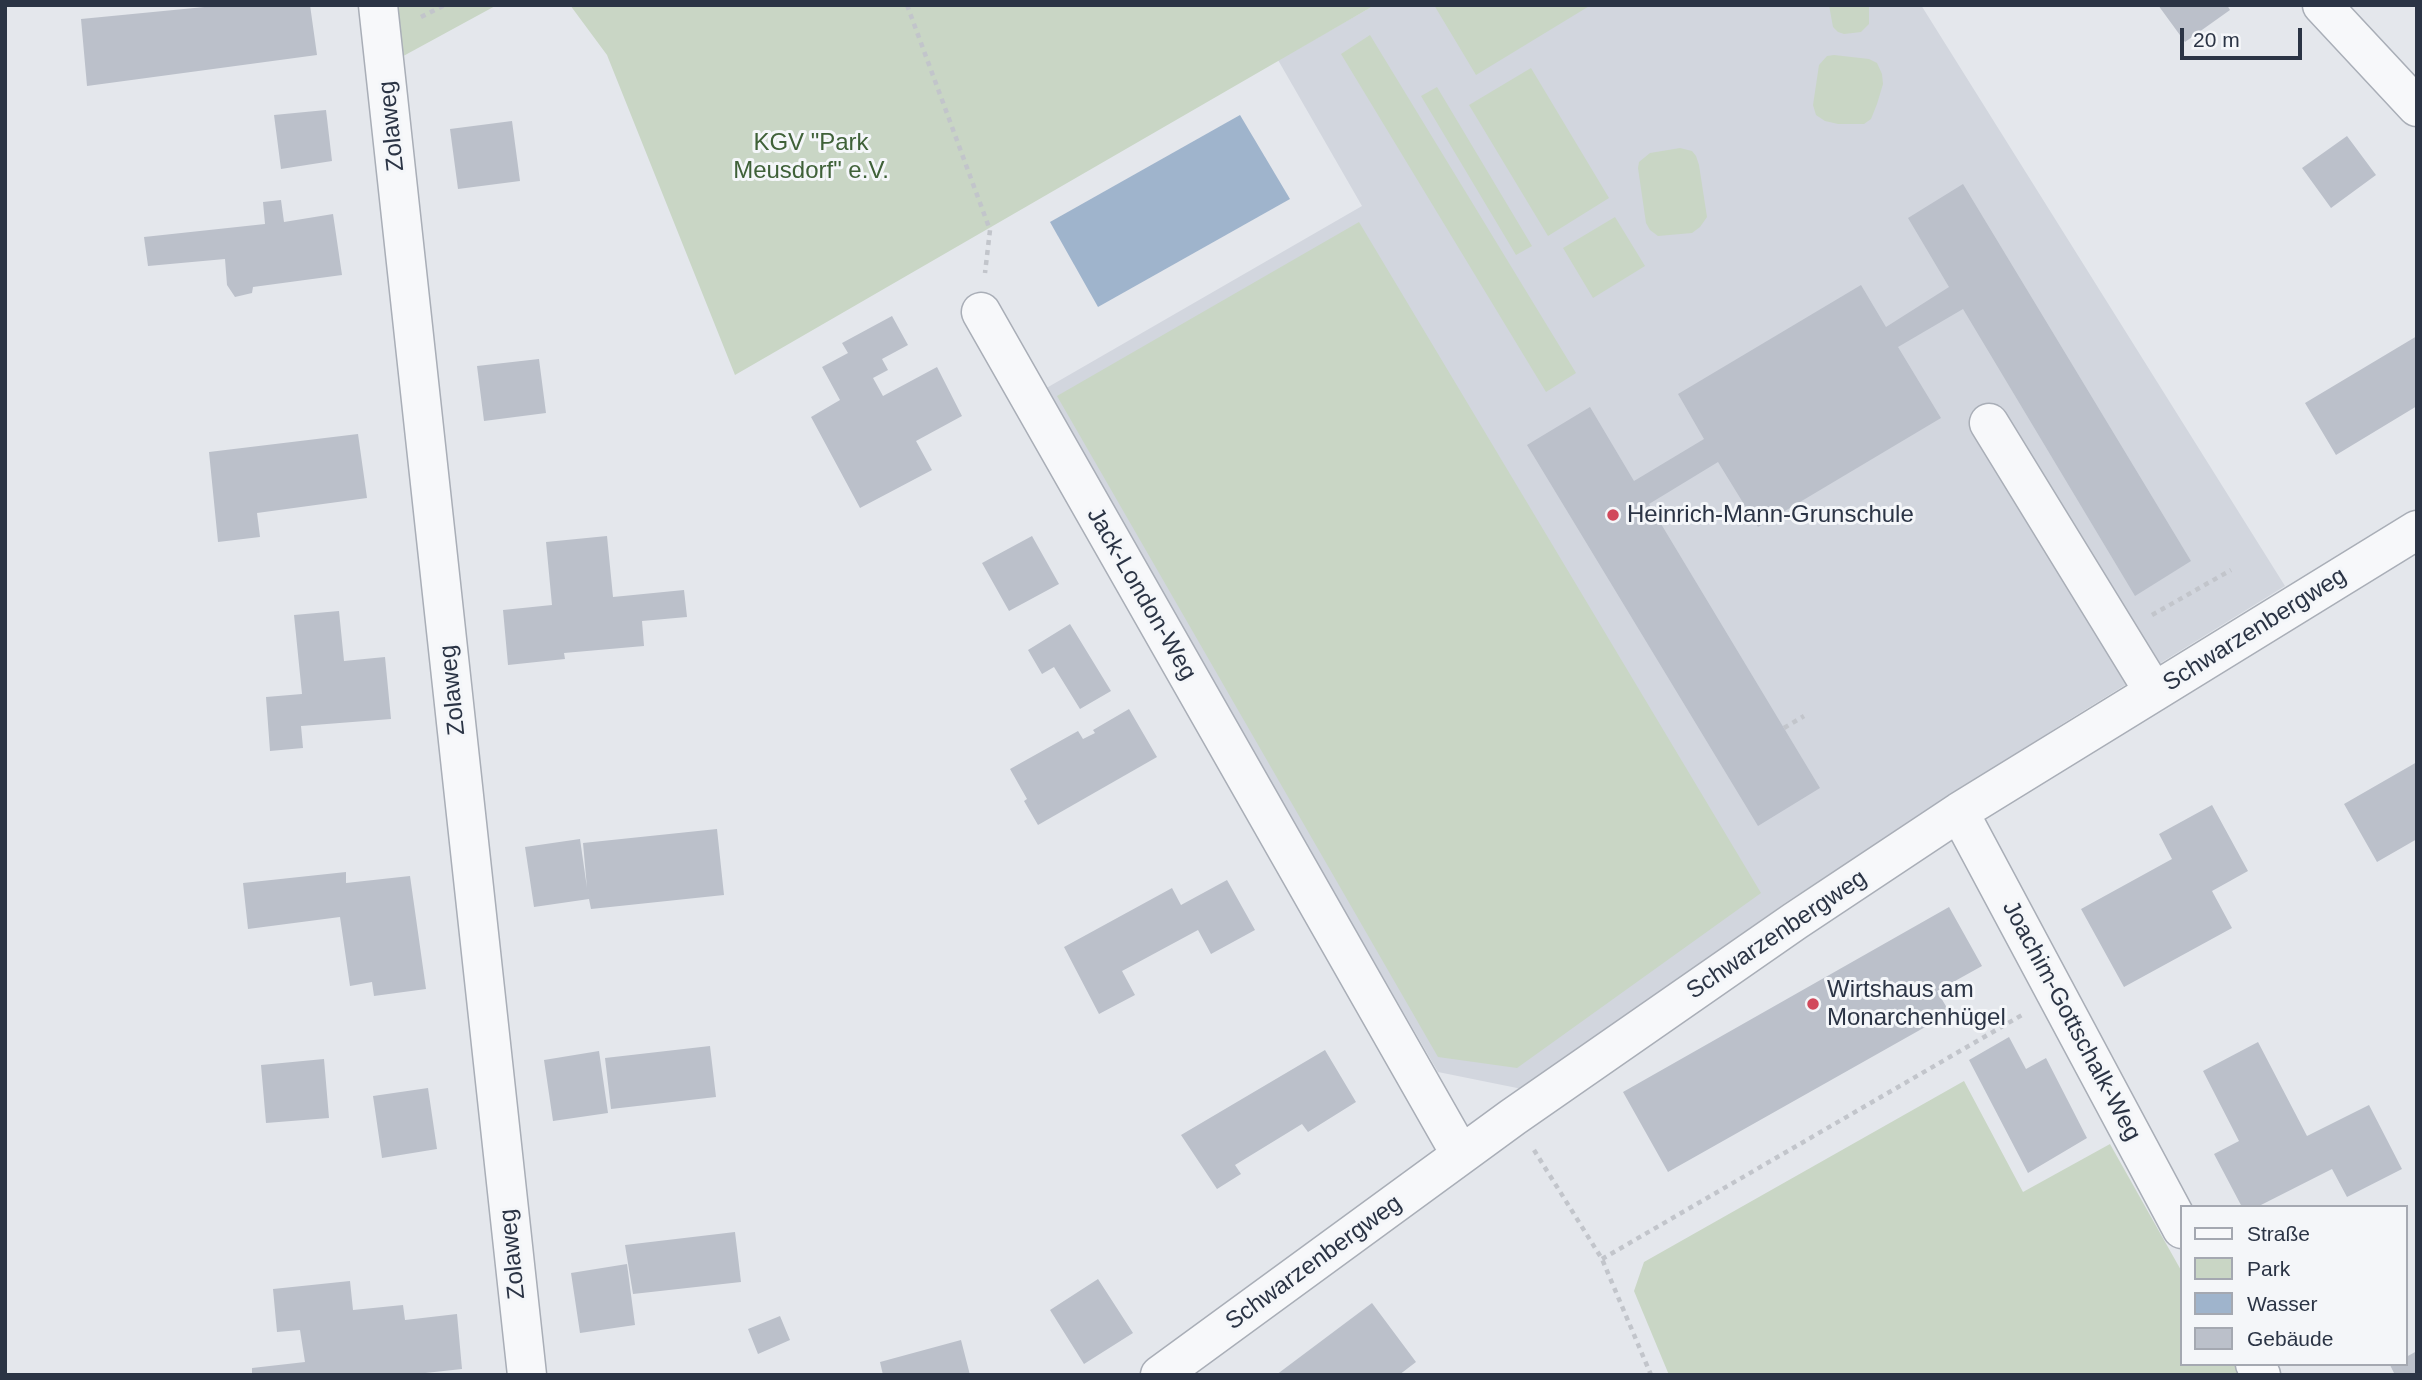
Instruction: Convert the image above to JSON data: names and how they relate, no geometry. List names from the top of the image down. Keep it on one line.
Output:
{"streets":{"street":["Zolaweg","Jack-London-Weg","Schwarzenbergweg","Joachim-Gottschalk-Weg"]},"crossings":[["Jack-London-Weg","Schwarzenbergweg"],["Schwarzenbergweg","Joachim-Gottschalk-Weg"]],"parks":["KGV \"Park Meusdorf\" e.V."],"places":["Heinrich-Mann-Grunschule","Wirtshaus am Monarchenhügel"],"legend":["Straße","Park","Wasser","Gebäude"],"scale_bar":"20 m"}
